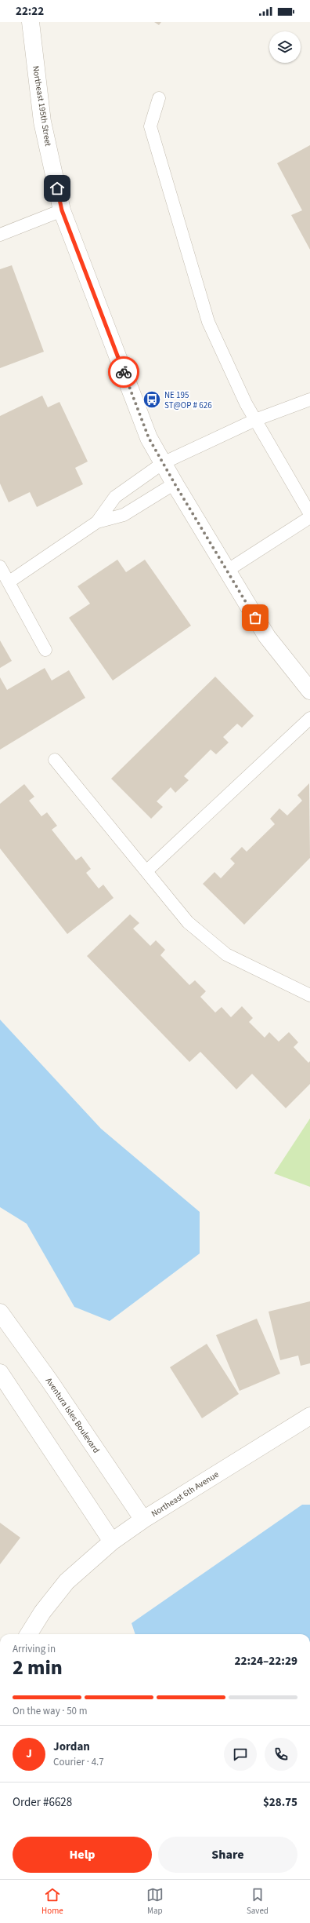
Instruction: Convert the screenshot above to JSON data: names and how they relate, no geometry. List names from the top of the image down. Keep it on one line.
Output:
{"streets":{"street":["Northeast 195th Street","Aventura Isles Boulevard","Northeast 6th Avenue"]},"crossings":[["Aventura Isles Boulevard","Northeast 6th Avenue"]],"places":{"bus stop":["NE 195 ST@OP # 626"]},"page":{"status":"22:22","heading":["2 min","Arriving in","22:24–22:29"],"panel":["Jordan","Courier · 4.7","Order #6628","$28.75"],"bar":"On the way · 50 m","round":"J","buttons":["Help","Share"],"tabs":["Home","Map","Saved"]}}
